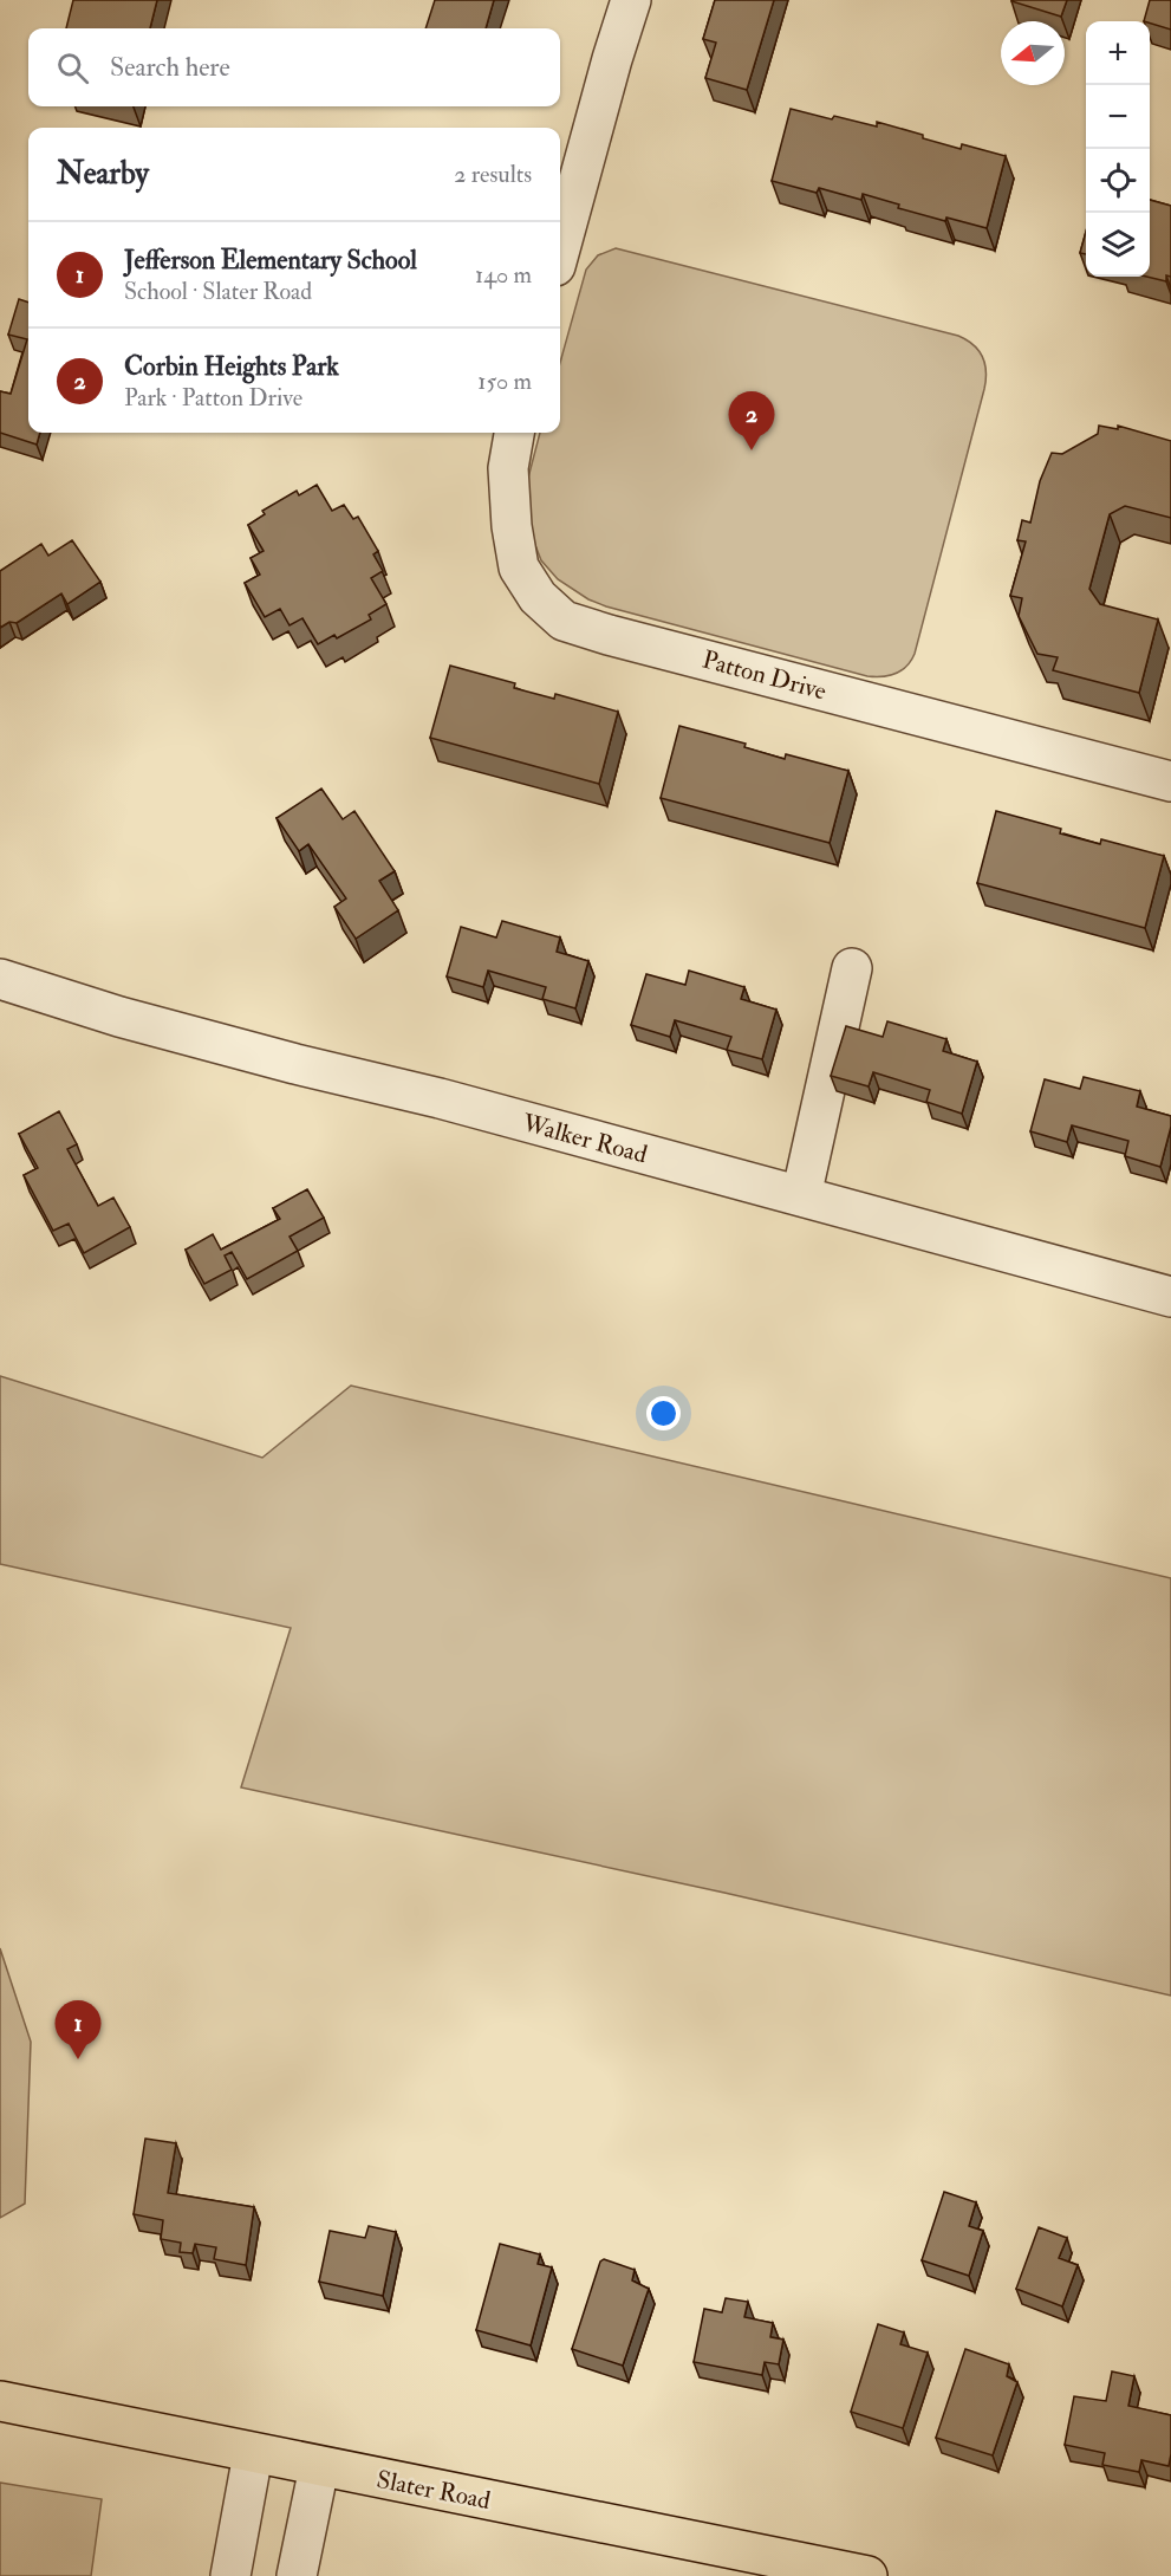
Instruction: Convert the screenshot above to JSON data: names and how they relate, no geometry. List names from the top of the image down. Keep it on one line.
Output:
{"streets":{"main road":["Slater Road"],"street":["Patton Drive","Walker Road"]},"north":"left","page":{"map_buttons":["+","−"],"search":"Search here","heading":["Nearby","2 results"],"list":[{"mark":"1","name":"Jefferson Elementary School","note":"School · Slater Road","value":"140 m"},{"mark":"2","name":"Corbin Heights Park","note":"Park · Patton Drive","value":"150 m"}],"pins":["2","1"]}}
